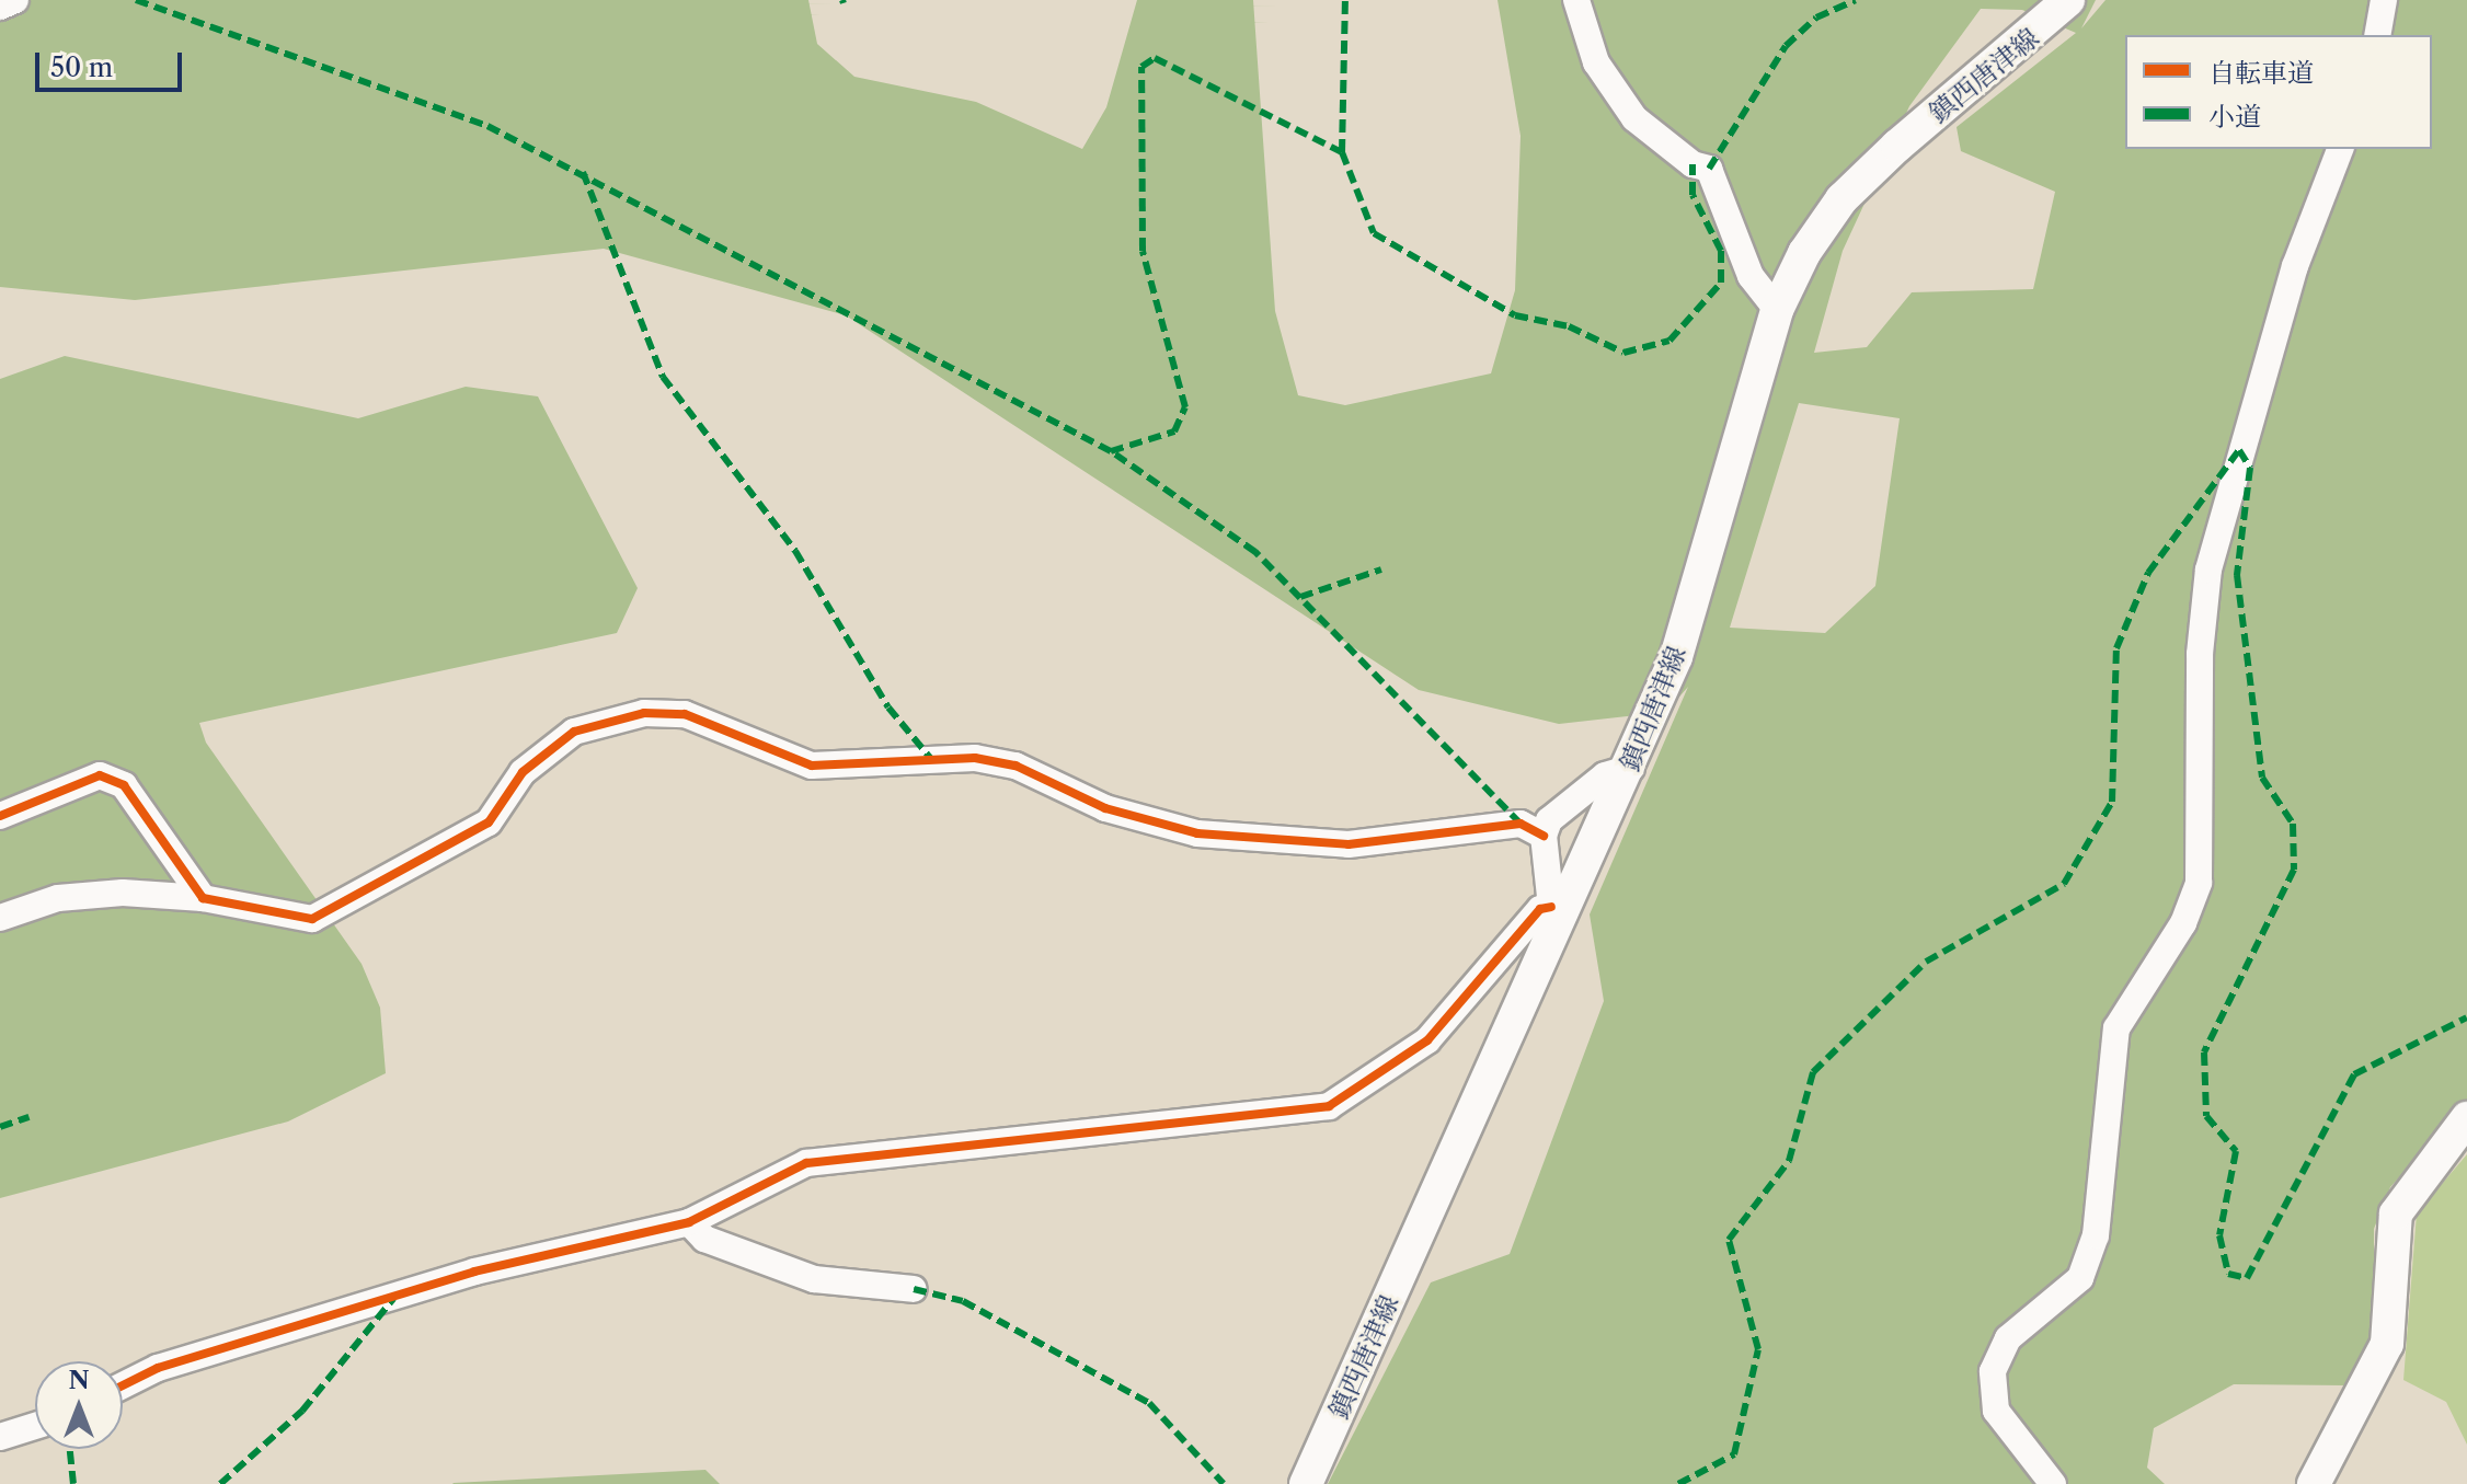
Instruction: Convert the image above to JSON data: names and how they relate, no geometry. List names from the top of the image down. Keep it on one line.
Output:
{"streets":{"main road":["鎮西唐津線"]},"legend":["自転車道","小道"],"scale_bar":"50 m","north":"top"}
